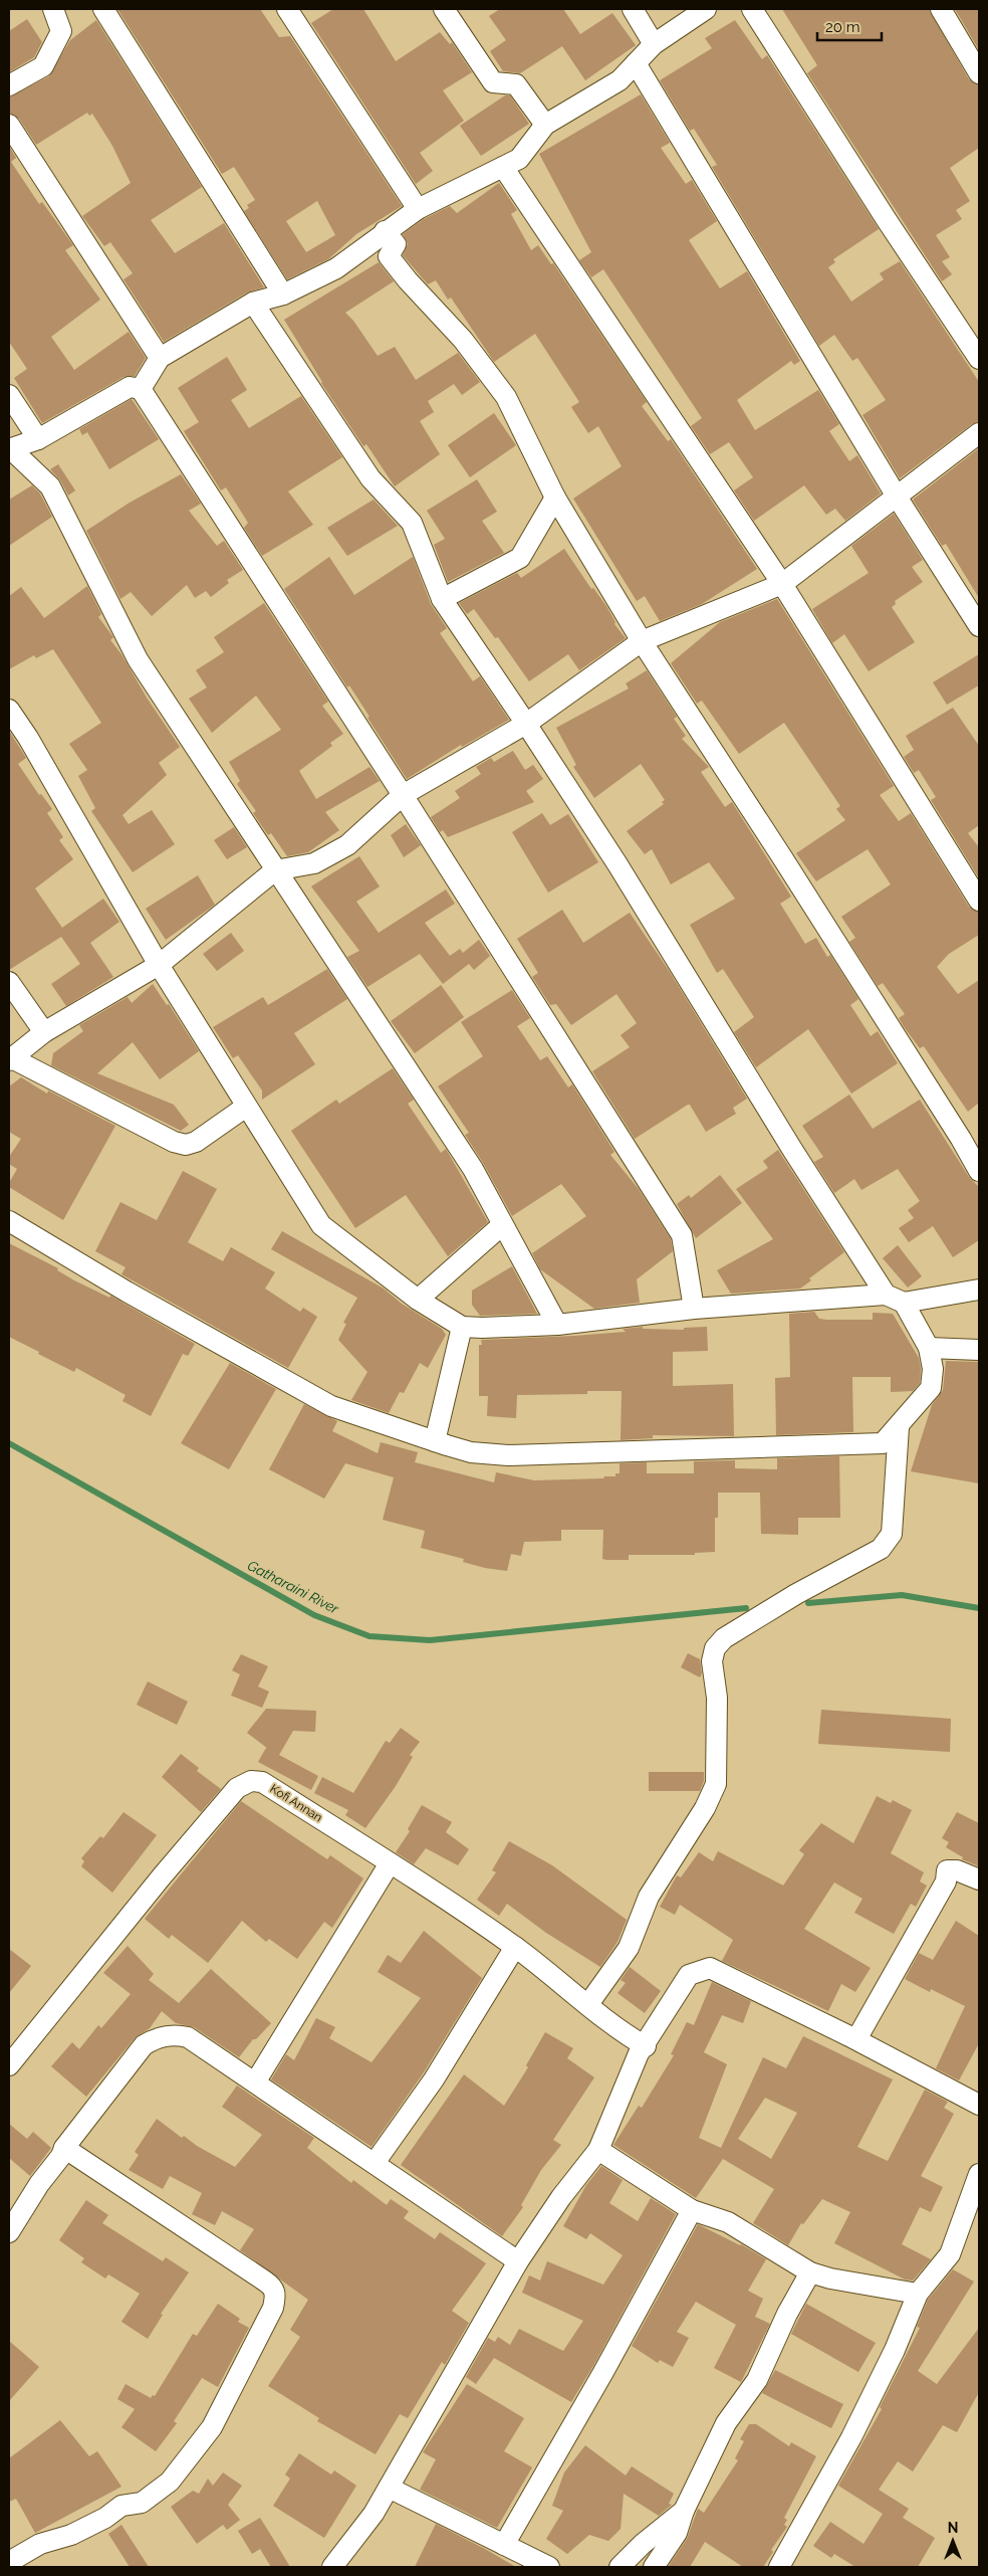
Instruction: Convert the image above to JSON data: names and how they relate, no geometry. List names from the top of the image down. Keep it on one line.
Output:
{"streets":{"street":["Kofi Annan"]},"water":["Gatharaini River"],"scale_bar":"20 m","north":"top"}
